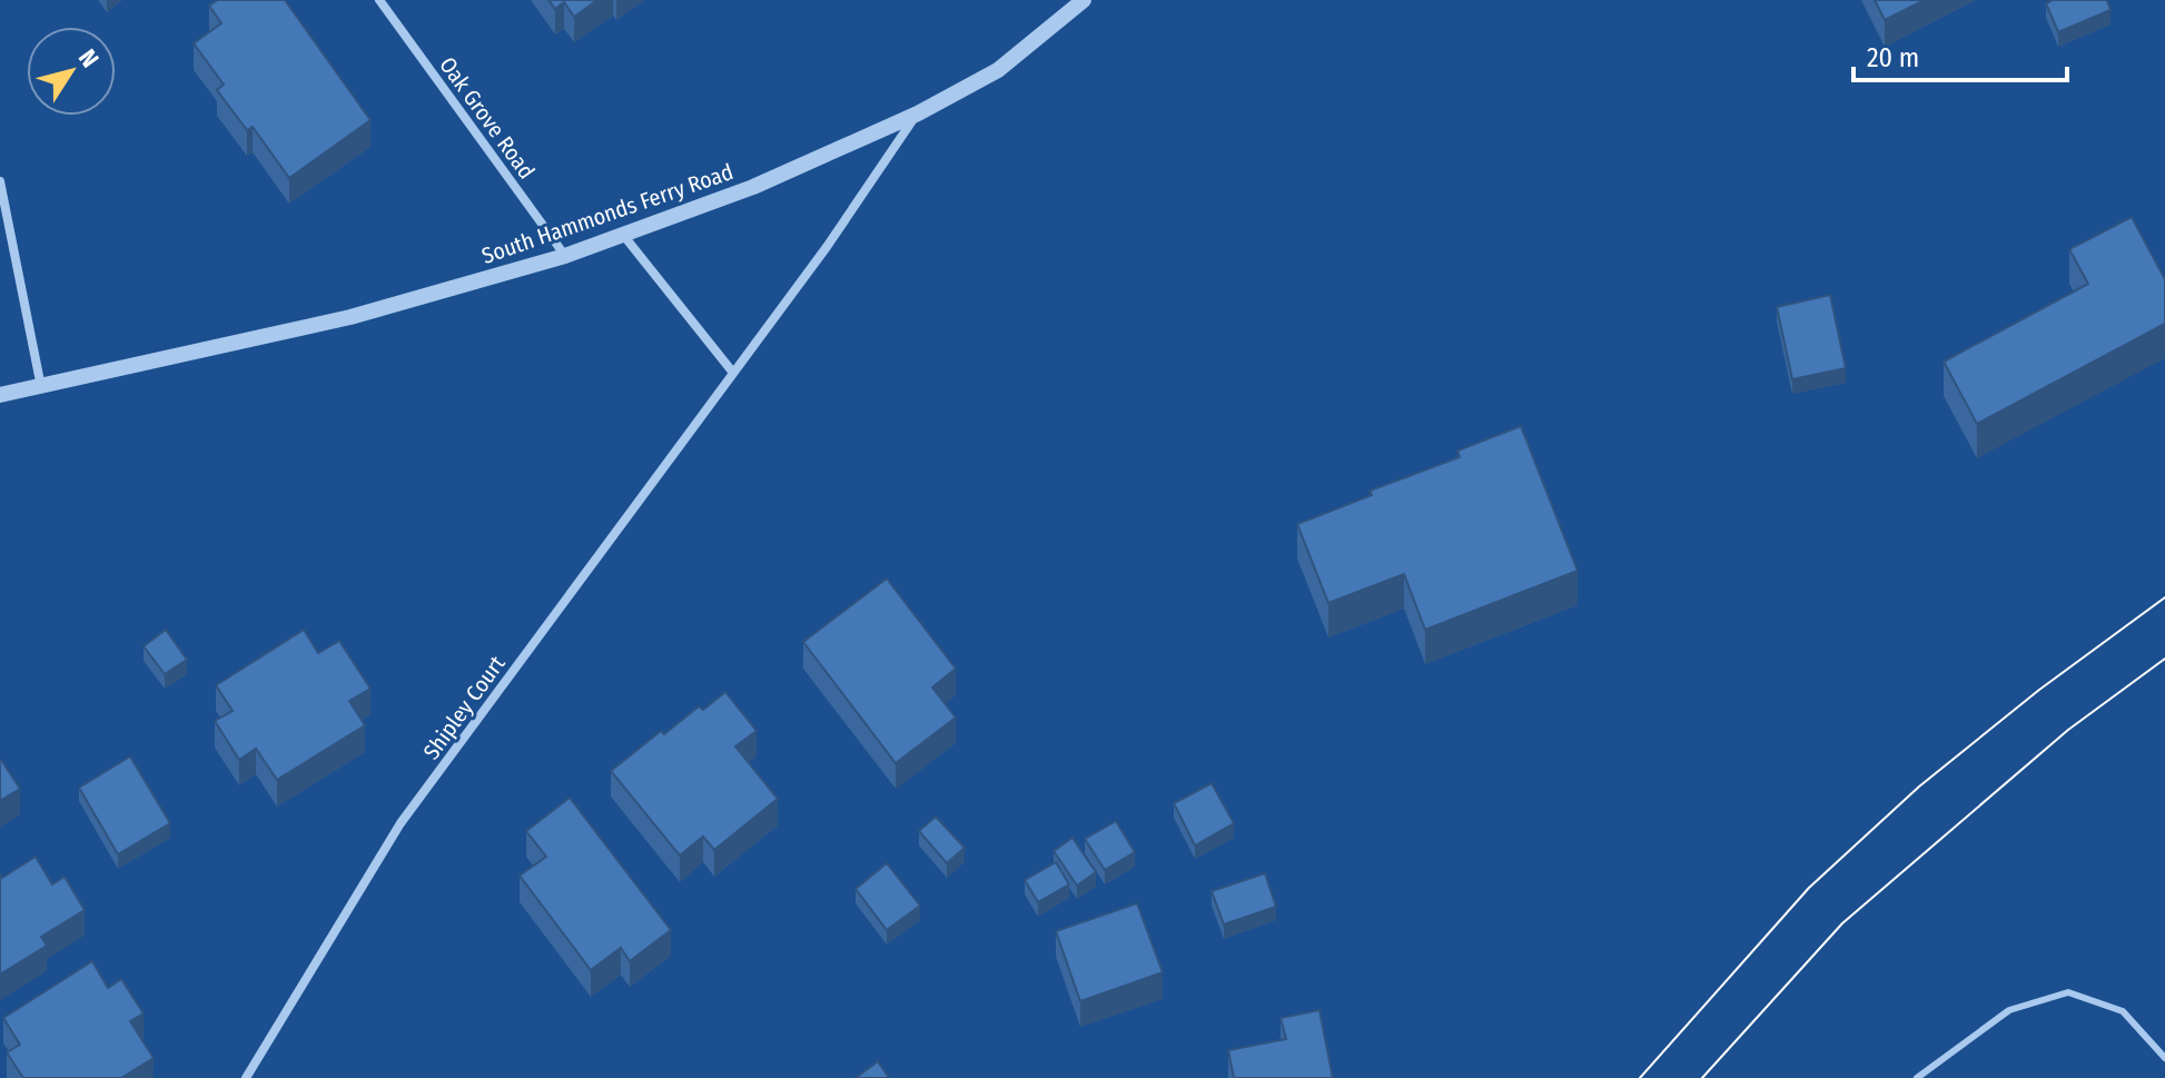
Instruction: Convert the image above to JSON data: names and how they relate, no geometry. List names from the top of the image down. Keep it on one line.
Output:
{"streets":{"street":["Oak Grove Road","South Hammonds Ferry Road","Shipley Court"]},"crossings":[["Oak Grove Road","South Hammonds Ferry Road"],["South Hammonds Ferry Road","Shipley Court"]],"scale_bar":"20 m","north":"top right"}
